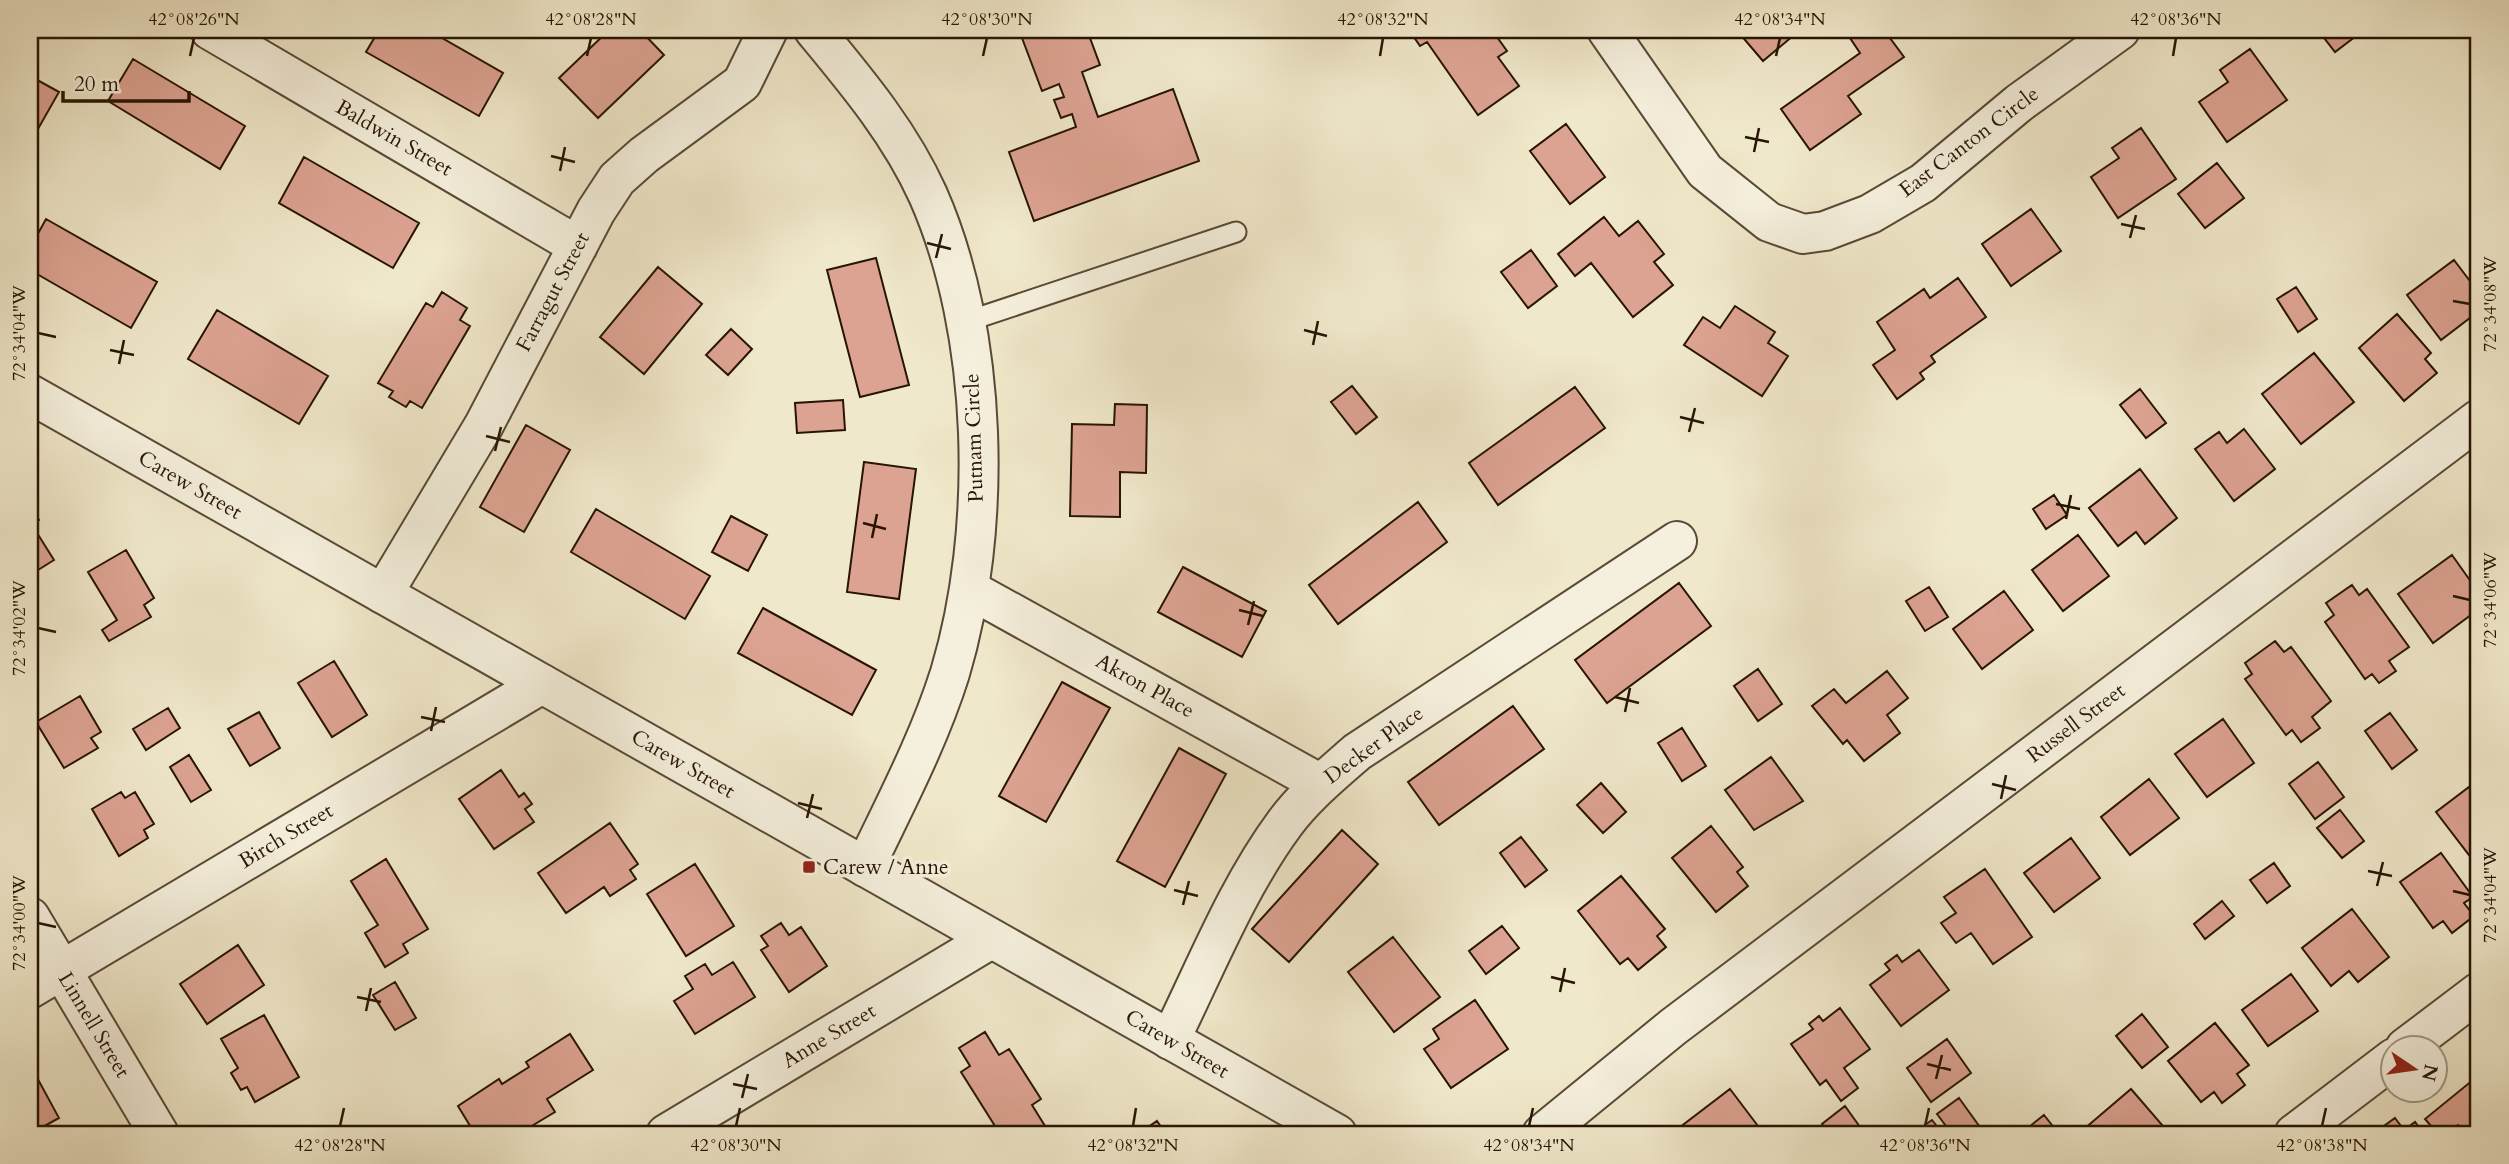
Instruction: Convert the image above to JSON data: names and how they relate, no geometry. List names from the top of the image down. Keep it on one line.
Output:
{"streets":{"street":["Baldwin Street","East Canton Circle","Farragut Street","Putnam Circle","Carew Street","Akron Place","Russell Street","Decker Place","Birch Street","Linnell Street","Anne Street"]},"crossings":[["Baldwin Street","Farragut Street"],["Farragut Street","Carew Street"],["Putnam Circle","Carew Street"],["Putnam Circle","Akron Place"],["Carew Street","Decker Place"],["Carew Street","Birch Street"],["Carew Street","Anne Street"],["Akron Place","Decker Place"],["Birch Street","Linnell Street"]],"places":{"transit":["Carew / Anne"]},"scale_bar":"20 m","north":"right","coordinates":["42°08'26\"N","42°08'28\"N","42°08'30\"N","42°08'32\"N","42°08'34\"N","42°08'36\"N","72°34'08\"W","72°34'04\"W","72°34'06\"W","72°34'02\"W","72°34'00\"W","42°08'38\"N"]}
